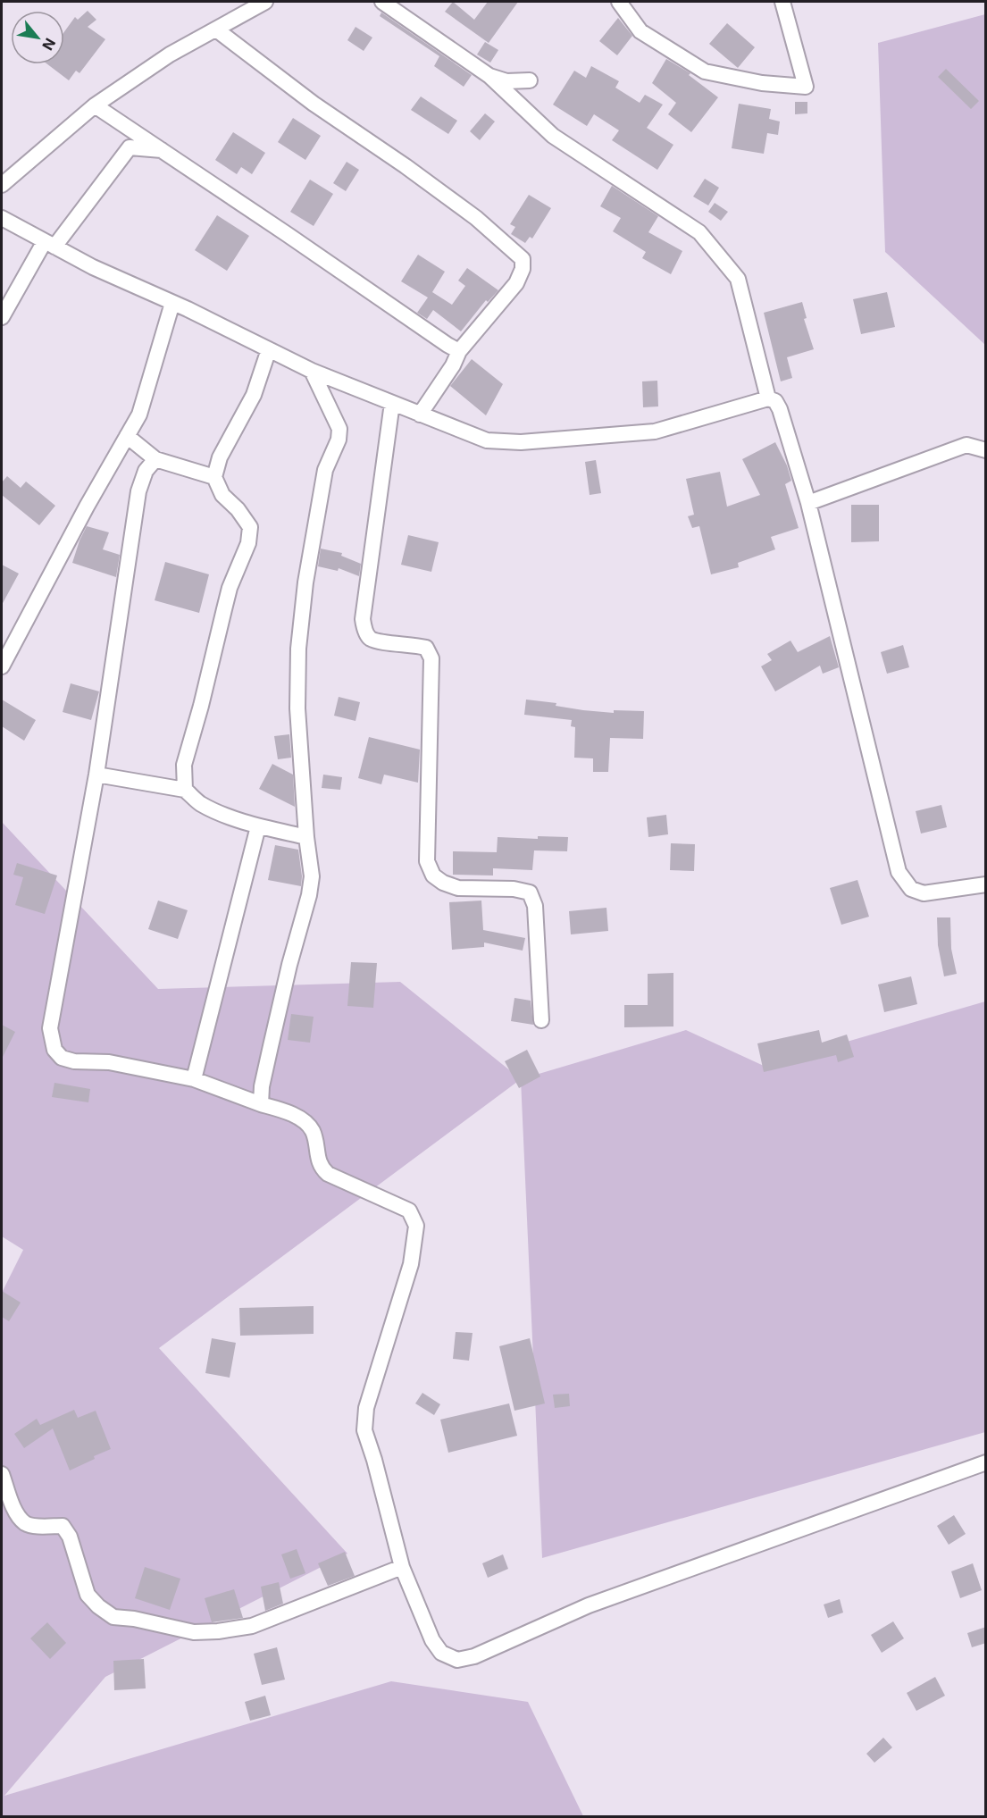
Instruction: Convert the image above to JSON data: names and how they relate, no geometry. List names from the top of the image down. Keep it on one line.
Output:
{"north":"bottom right"}
